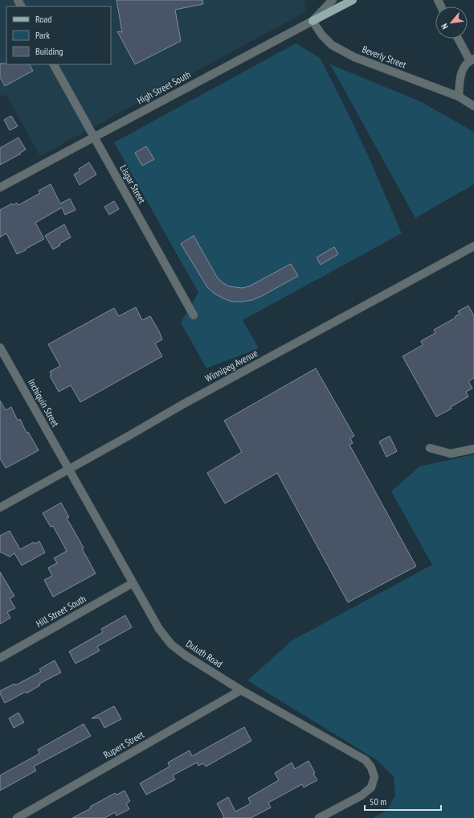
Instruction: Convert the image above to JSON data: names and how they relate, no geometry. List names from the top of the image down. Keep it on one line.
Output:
{"streets":{"street":["Beverly Street","High Street South","Lisgar Street","Winnipeg Avenue","Inchiquin Street","Hill Street South","Duluth Road","Rupert Street"]},"crossings":[["Beverly Street","High Street South"],["High Street South","Lisgar Street"],["Winnipeg Avenue","Inchiquin Street"],["Winnipeg Avenue","Duluth Road"],["Inchiquin Street","Duluth Road"],["Hill Street South","Duluth Road"],["Duluth Road","Rupert Street"]],"legend":["Road","Park","Building"],"scale_bar":"50 m","north":"bottom left"}
